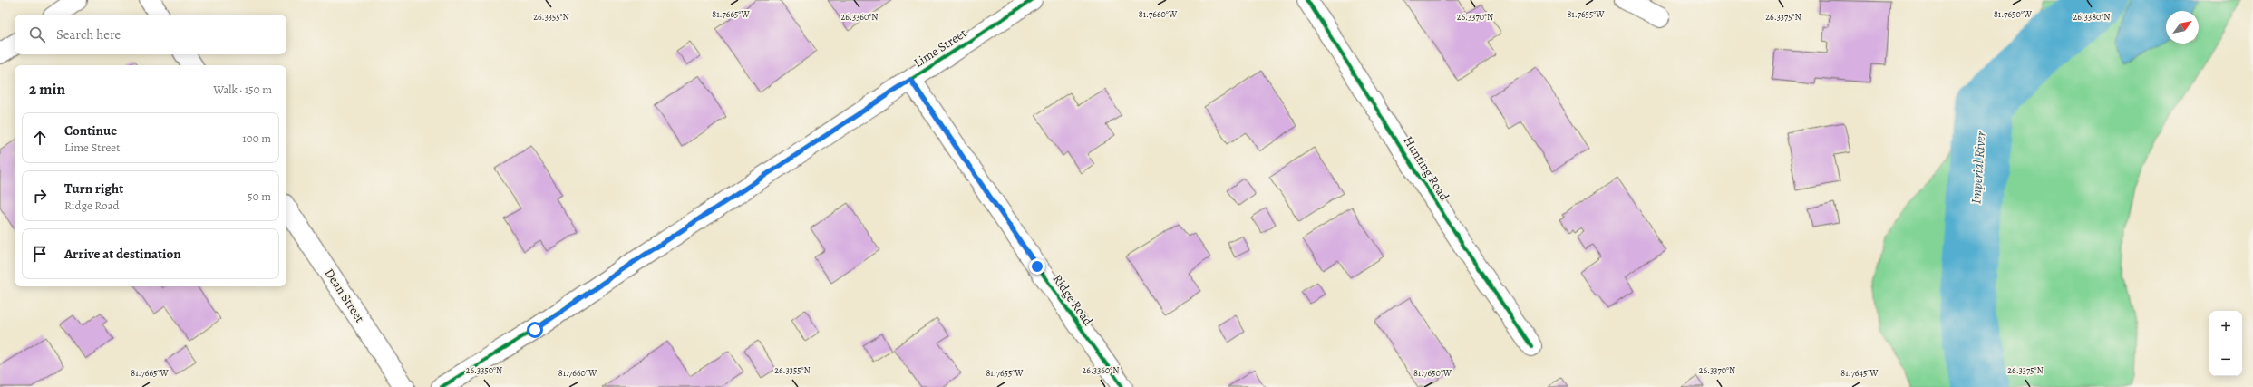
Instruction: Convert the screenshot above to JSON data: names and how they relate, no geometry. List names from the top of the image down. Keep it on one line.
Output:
{"streets":{"street":["Lime Street","Hunting Road","Dean Street","Ridge Road"]},"crossings":[["Lime Street","Ridge Road"]],"water":["Imperial River"],"north":"top right","page":{"search":"Search here","heading":["2 min","Walk · 150 m"],"list":[["Continue","Lime Street","100 m"],["Turn right","Ridge Road","50 m"],"Arrive at destination"],"map_buttons":["+","−"]},"coordinates":["81.7665°W","81.7660°W","81.7655°W","81.7650°W","26.3375°N","26.3380°N","26.3355°N","26.3360°N","26.3370°N","26.3350°N","81.7645°W"]}
